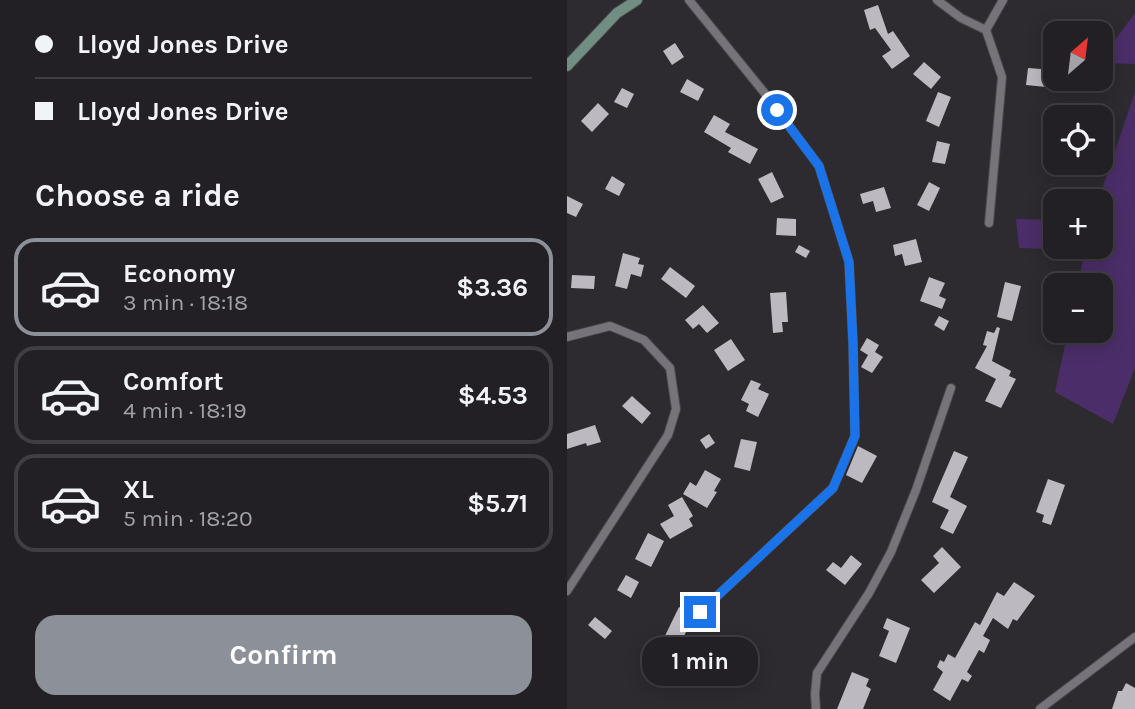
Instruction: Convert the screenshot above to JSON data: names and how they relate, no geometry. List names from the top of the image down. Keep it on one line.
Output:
{"north":"top right","page":{"banner":["Lloyd Jones Drive","Lloyd Jones Drive"],"map_buttons":["+","−"],"heading":"Choose a ride","list":[{"name":"Economy","note":"3 min · 18:18","value":"$3.36"},{"name":"Comfort","note":"4 min · 18:19","value":"$4.53"},{"name":"XL","note":"5 min · 18:20","value":"$5.71"}],"buttons":"Confirm","bubble":"1 min"}}
